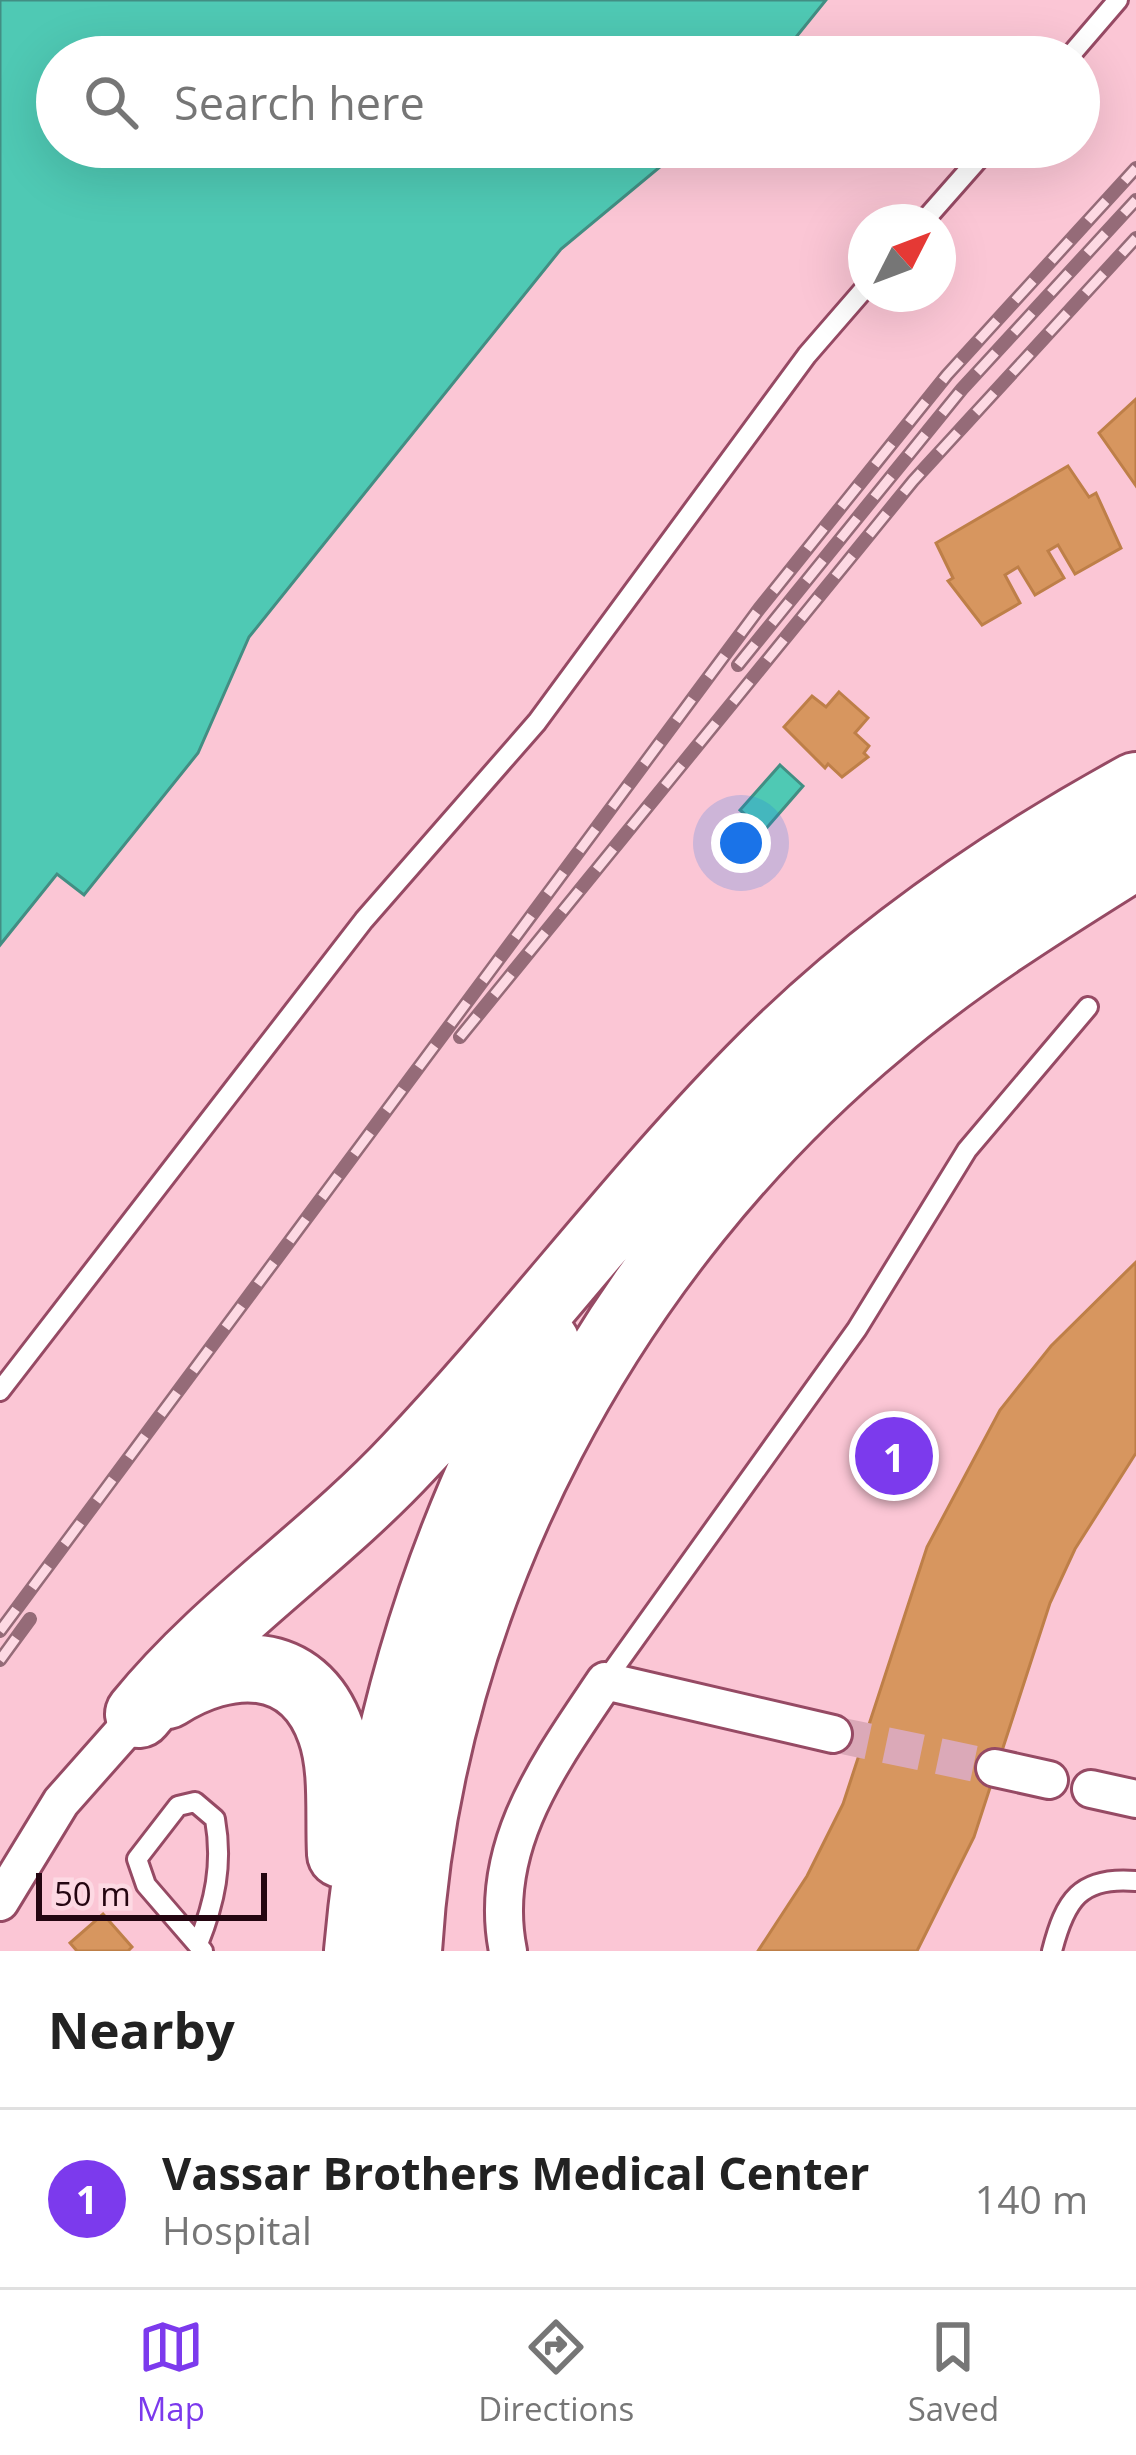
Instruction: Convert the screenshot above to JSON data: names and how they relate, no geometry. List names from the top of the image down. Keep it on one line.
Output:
{"scale_bar":"50 m","north":"top right","page":{"search":"Search here","pins":"1","scale":"50 m","heading":"Nearby","list":[{"mark":"1","name":"Vassar Brothers Medical Center","note":"Hospital","value":"140 m"}],"nav":["Map","Directions","Saved"]}}
